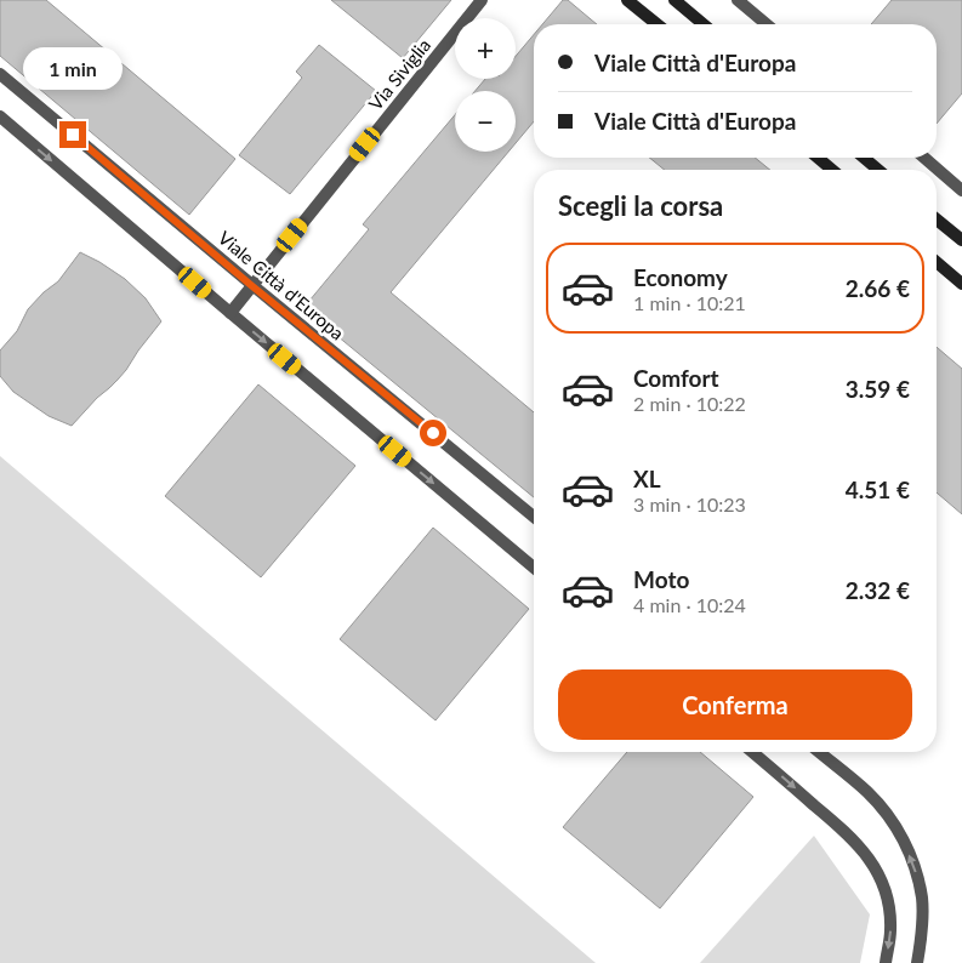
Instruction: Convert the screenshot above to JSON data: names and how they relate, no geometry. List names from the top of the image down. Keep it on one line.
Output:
{"streets":{"street":["Via Siviglia","Viale Città d'Europa"]},"crossings":[["Via Siviglia","Viale Città d'Europa"]],"page":{"map_buttons":["+","−"],"banner":["Viale Città d'Europa","Viale Città d'Europa"],"bubble":"1 min","heading":"Scegli la corsa","list":[{"name":"Economy","note":"1 min · 10:21","value":"2.66 €"},{"name":"Comfort","note":"2 min · 10:22","value":"3.59 €"},{"name":"XL","note":"3 min · 10:23","value":"4.51 €"},{"name":"Moto","note":"4 min · 10:24","value":"2.32 €"}],"buttons":"Conferma"}}
